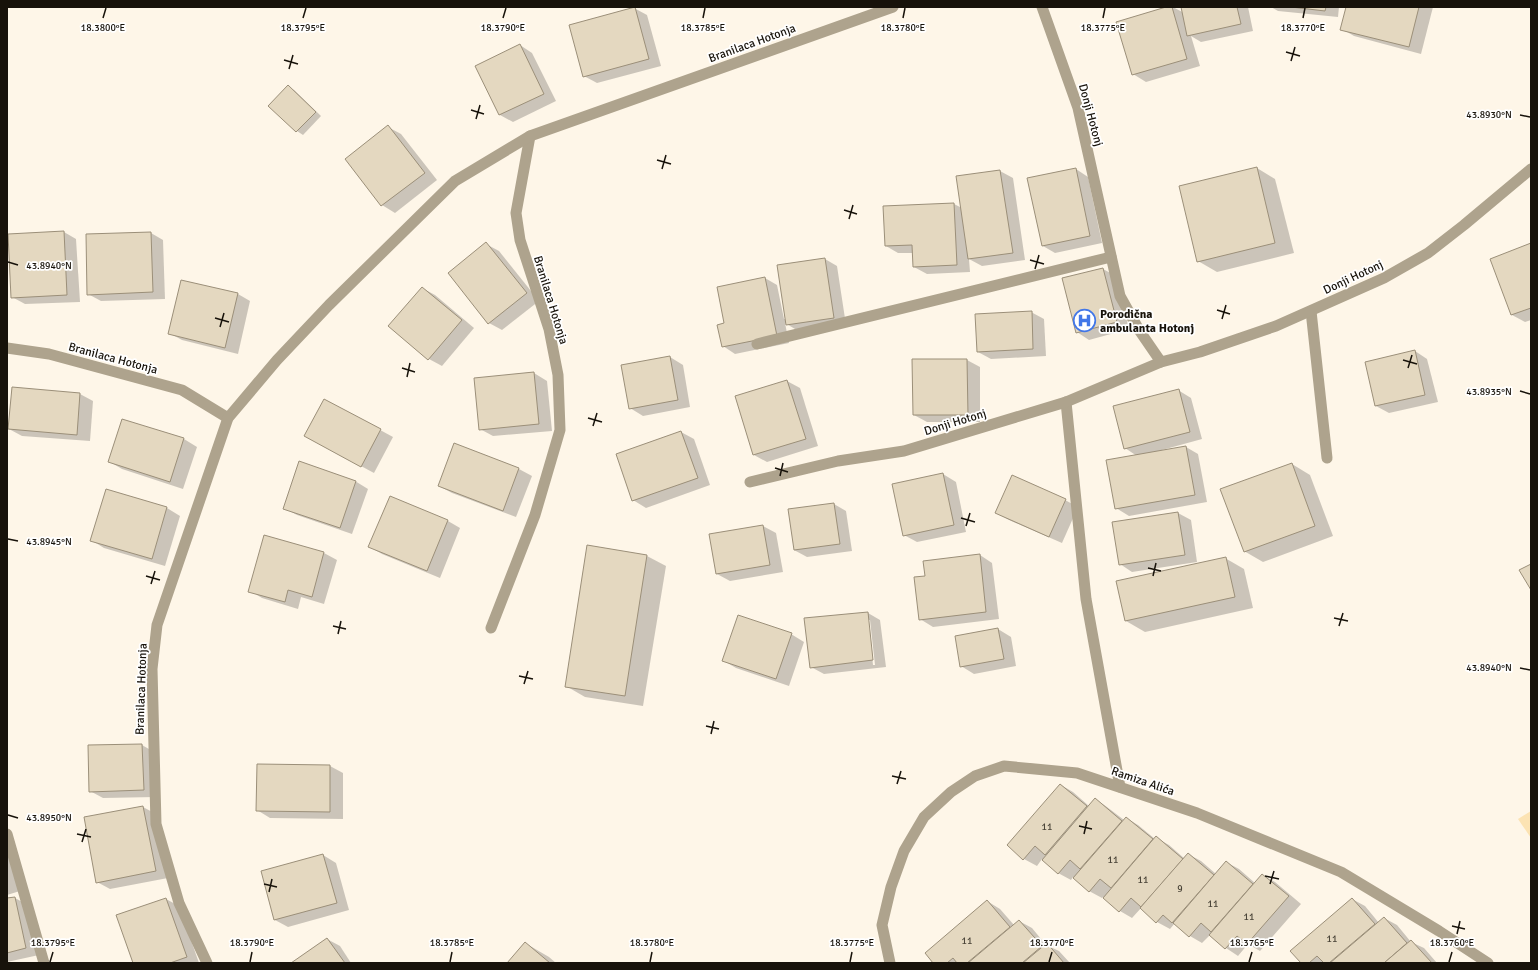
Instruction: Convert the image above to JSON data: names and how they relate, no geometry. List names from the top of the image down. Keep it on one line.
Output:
{"streets":{"street":["Branilaca Hotonja","Donji Hotonj","Ramiza Alića"]},"places":{"hospital":["Porodična ambulanta Hotonj"]},"house_numbers":["11","11","11","9","11","11","11","11"],"coordinates":["18.3800°E","18.3795°E","18.3790°E","18.3785°E","18.3780°E","18.3775°E","18.3770°E","43.8930°N","43.8940°N","43.8935°N","43.8945°N","43.8950°N","18.3765°E","18.3760°E"]}
